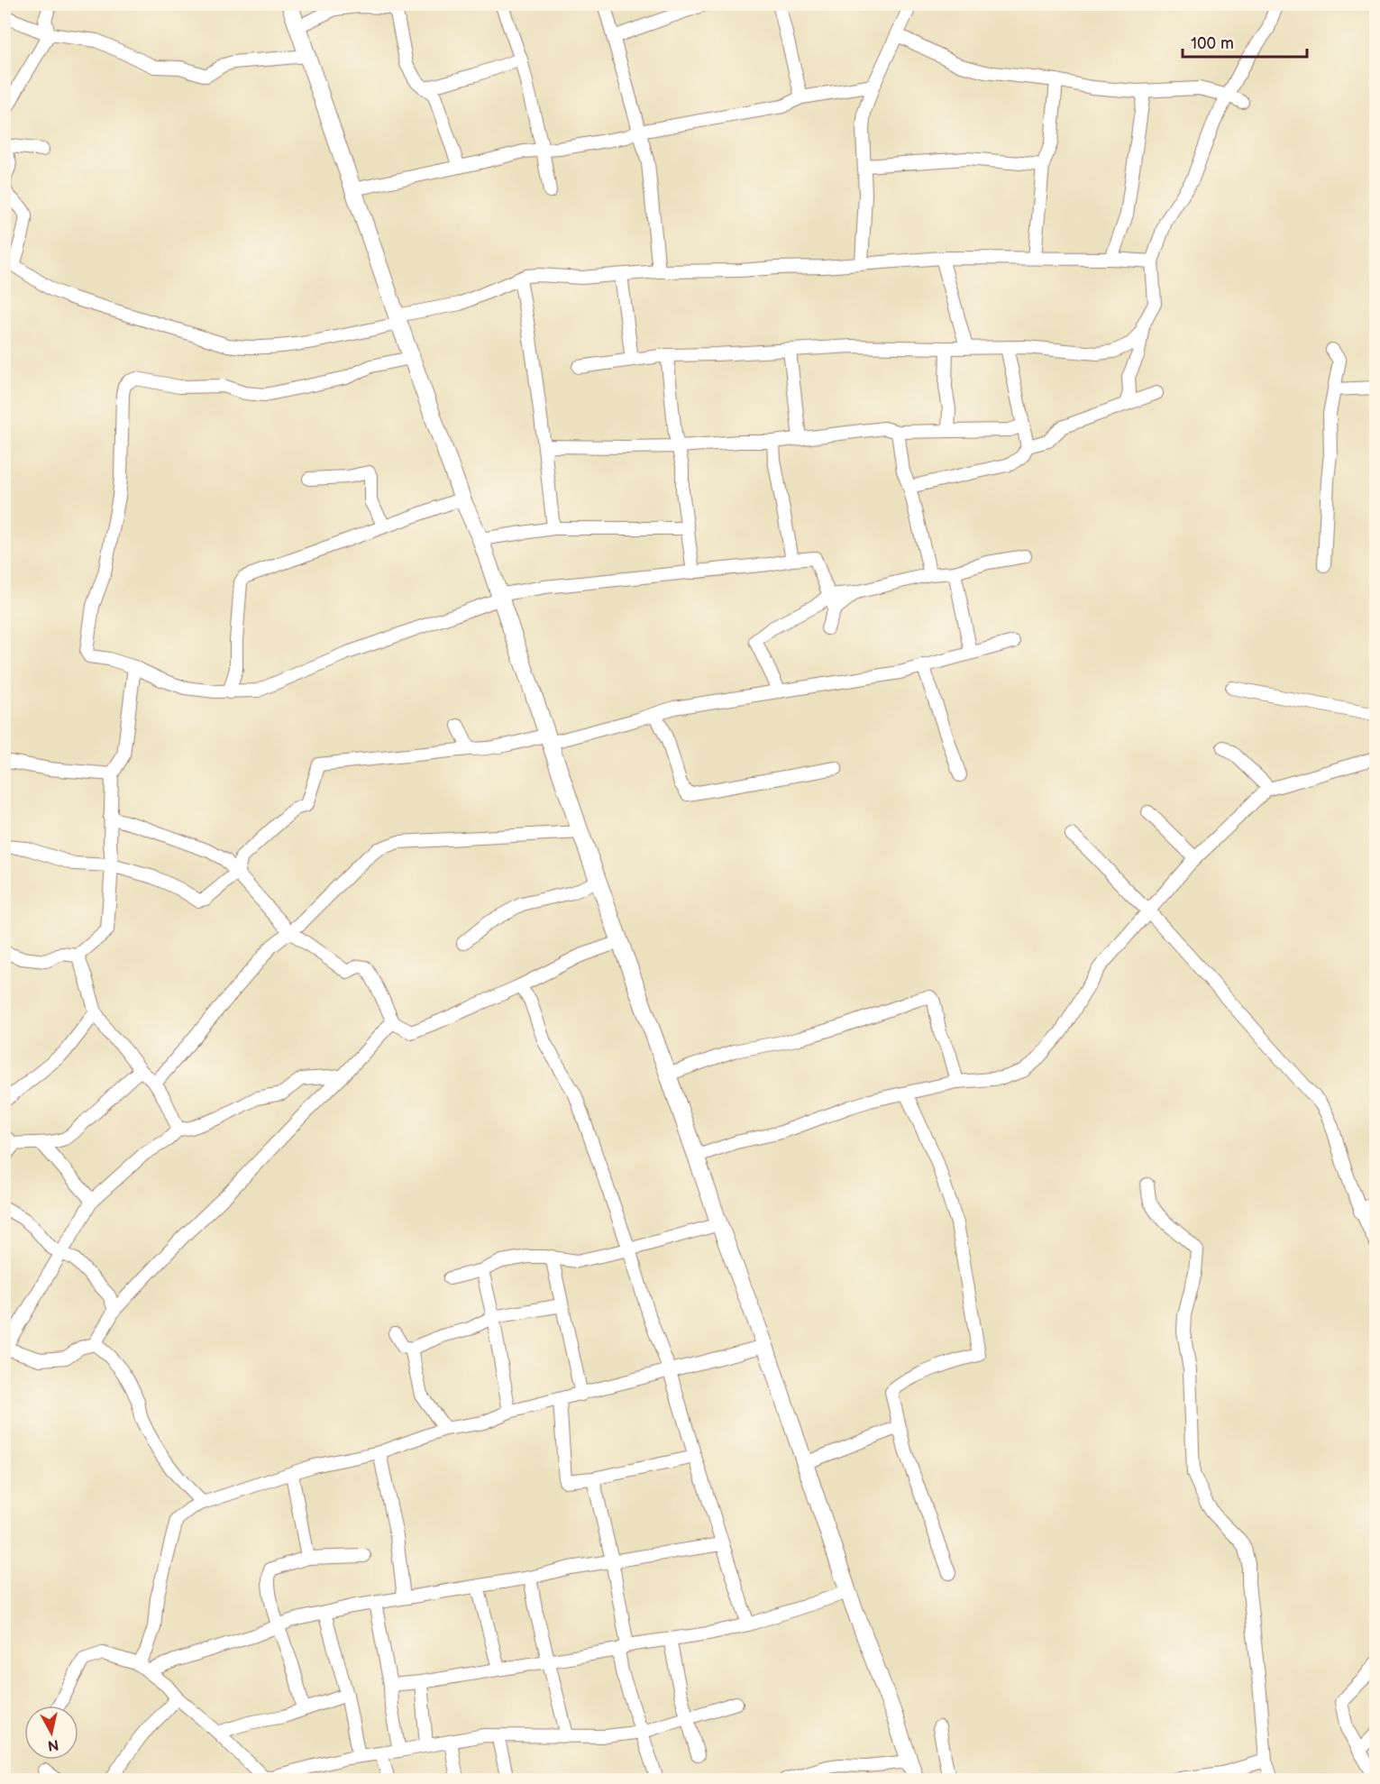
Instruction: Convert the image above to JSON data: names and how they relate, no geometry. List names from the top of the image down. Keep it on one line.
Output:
{"scale_bar":"100 m","north":"bottom"}
